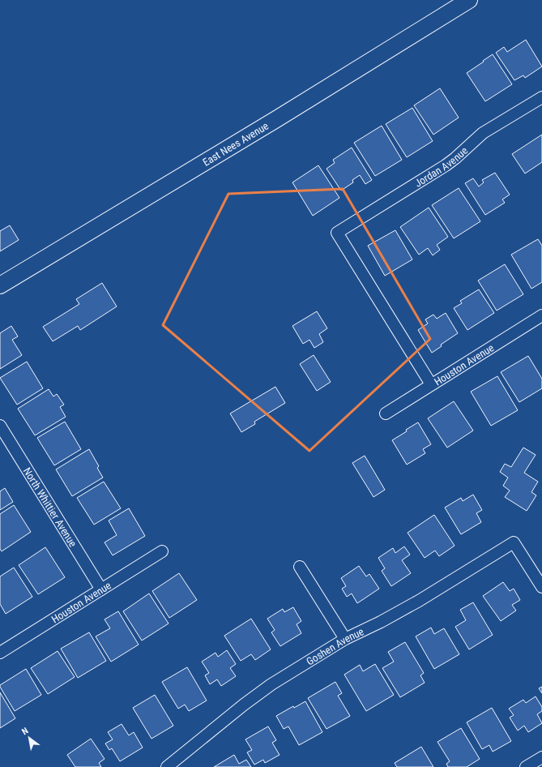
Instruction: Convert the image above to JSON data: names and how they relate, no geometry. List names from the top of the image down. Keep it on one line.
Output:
{"streets":{"main road":["East Nees Avenue"],"street":["Jordan Avenue","Houston Avenue","North Whittier Avenue","Goshen Avenue"]},"crossings":[["Jordan Avenue","Houston Avenue"],["Houston Avenue","North Whittier Avenue"]],"north":"top left"}
